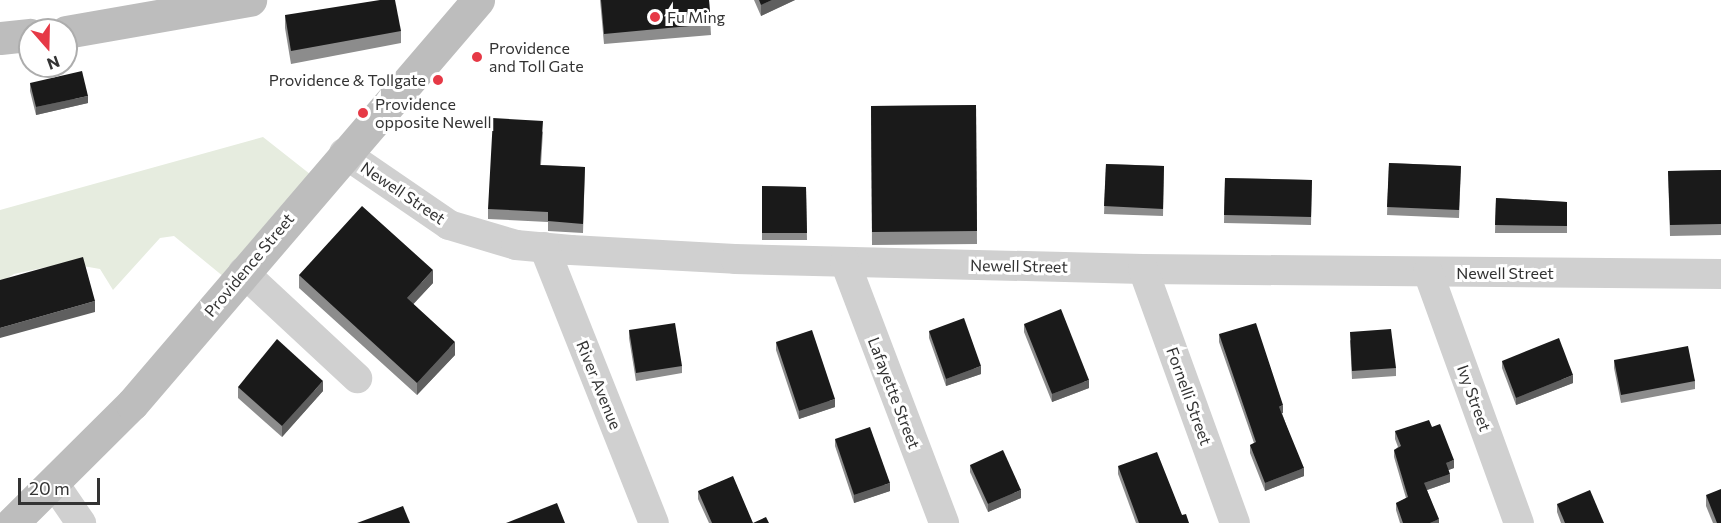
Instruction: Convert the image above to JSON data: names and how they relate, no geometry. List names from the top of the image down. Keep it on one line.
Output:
{"streets":{"main road":["Providence Street"],"street":["Newell Street","River Avenue","Lafayette Street","Fornelli Street","Ivy Street"]},"crossings":[["Newell Street","Providence Street"],["Newell Street","River Avenue"],["Newell Street","Lafayette Street"],["Newell Street","Fornelli Street"],["Newell Street","Ivy Street"]],"places":["Fu Ming","Providence and Toll Gate","Providence & Tollgate","Providence opposite Newell"],"scale_bar":"20 m","north":"bottom"}
